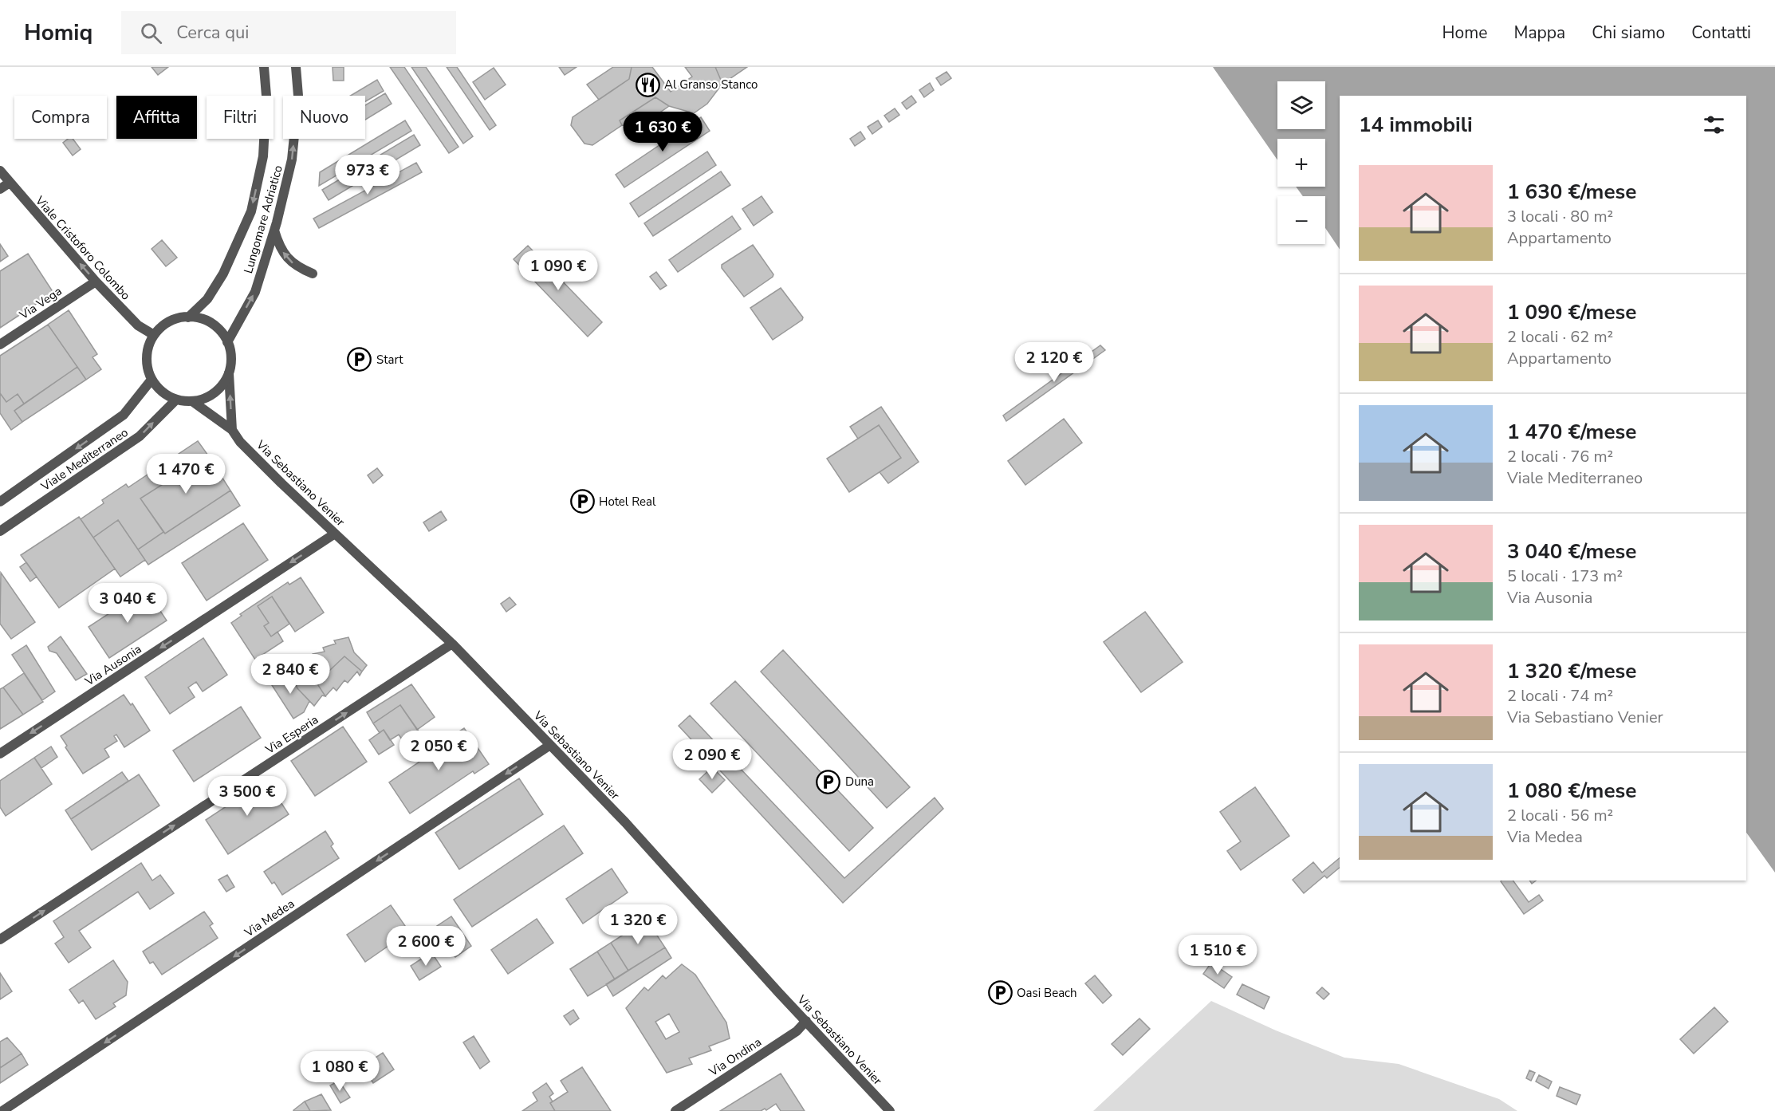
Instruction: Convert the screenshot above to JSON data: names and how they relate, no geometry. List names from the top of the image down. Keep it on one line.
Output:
{"streets":{"street":["Lungomare Adriatico","Viale Cristoforo Colombo","Via Vega","Viale Mediterraneo","Via Sebastiano Venier","Via Ausonia","Via Esperia","Via Medea","Via Ondina"]},"crossings":[["Lungomare Adriatico","Viale Cristoforo Colombo"],["Lungomare Adriatico","Viale Mediterraneo"],["Lungomare Adriatico","Via Sebastiano Venier"],["Viale Cristoforo Colombo","Via Vega"],["Viale Cristoforo Colombo","Viale Mediterraneo"],["Viale Cristoforo Colombo","Via Sebastiano Venier"],["Viale Mediterraneo","Via Sebastiano Venier"],["Via Sebastiano Venier","Via Ausonia"],["Via Sebastiano Venier","Via Esperia"],["Via Sebastiano Venier","Via Medea"],["Via Sebastiano Venier","Via Ondina"]],"one_way":["Viale Cristoforo Colombo","Via Ausonia","Via Esperia","Via Medea"],"places":{"restaurant":["Al Granso Stanco"],"parking":["Start","Hotel Real","Duna","Oasi Beach"]},"page":{"header":"Homiq","search":"Cerca qui","nav":["Home","Mappa","Chi siamo","Contatti"],"map_buttons":["+","−"],"chip":["Compra","Affitta","Filtri","Nuovo"],"heading":"14 immobili","price":["1 630 €","973 €","1 090 €","2 120 €","1 470 €","3 040 €","2 840 €","2 050 €","2 090 €","3 500 €","1 320 €","2 600 €","1 510 €","1 080 €"],"list":[{"name":"1 630 €/mese","note":"3 locali · 80 m² · Appartamento"},{"name":"1 090 €/mese","note":"2 locali · 62 m² · Appartamento"},{"name":"1 470 €/mese","note":"2 locali · 76 m² · Viale Mediterraneo"},{"name":"3 040 €/mese","note":"5 locali · 173 m² · Via Ausonia"},{"name":"1 320 €/mese","note":"2 locali · 74 m² · Via Sebastiano Venier"},{"name":"1 080 €/mese","note":"2 locali · 56 m² · Via Medea"}]}}
